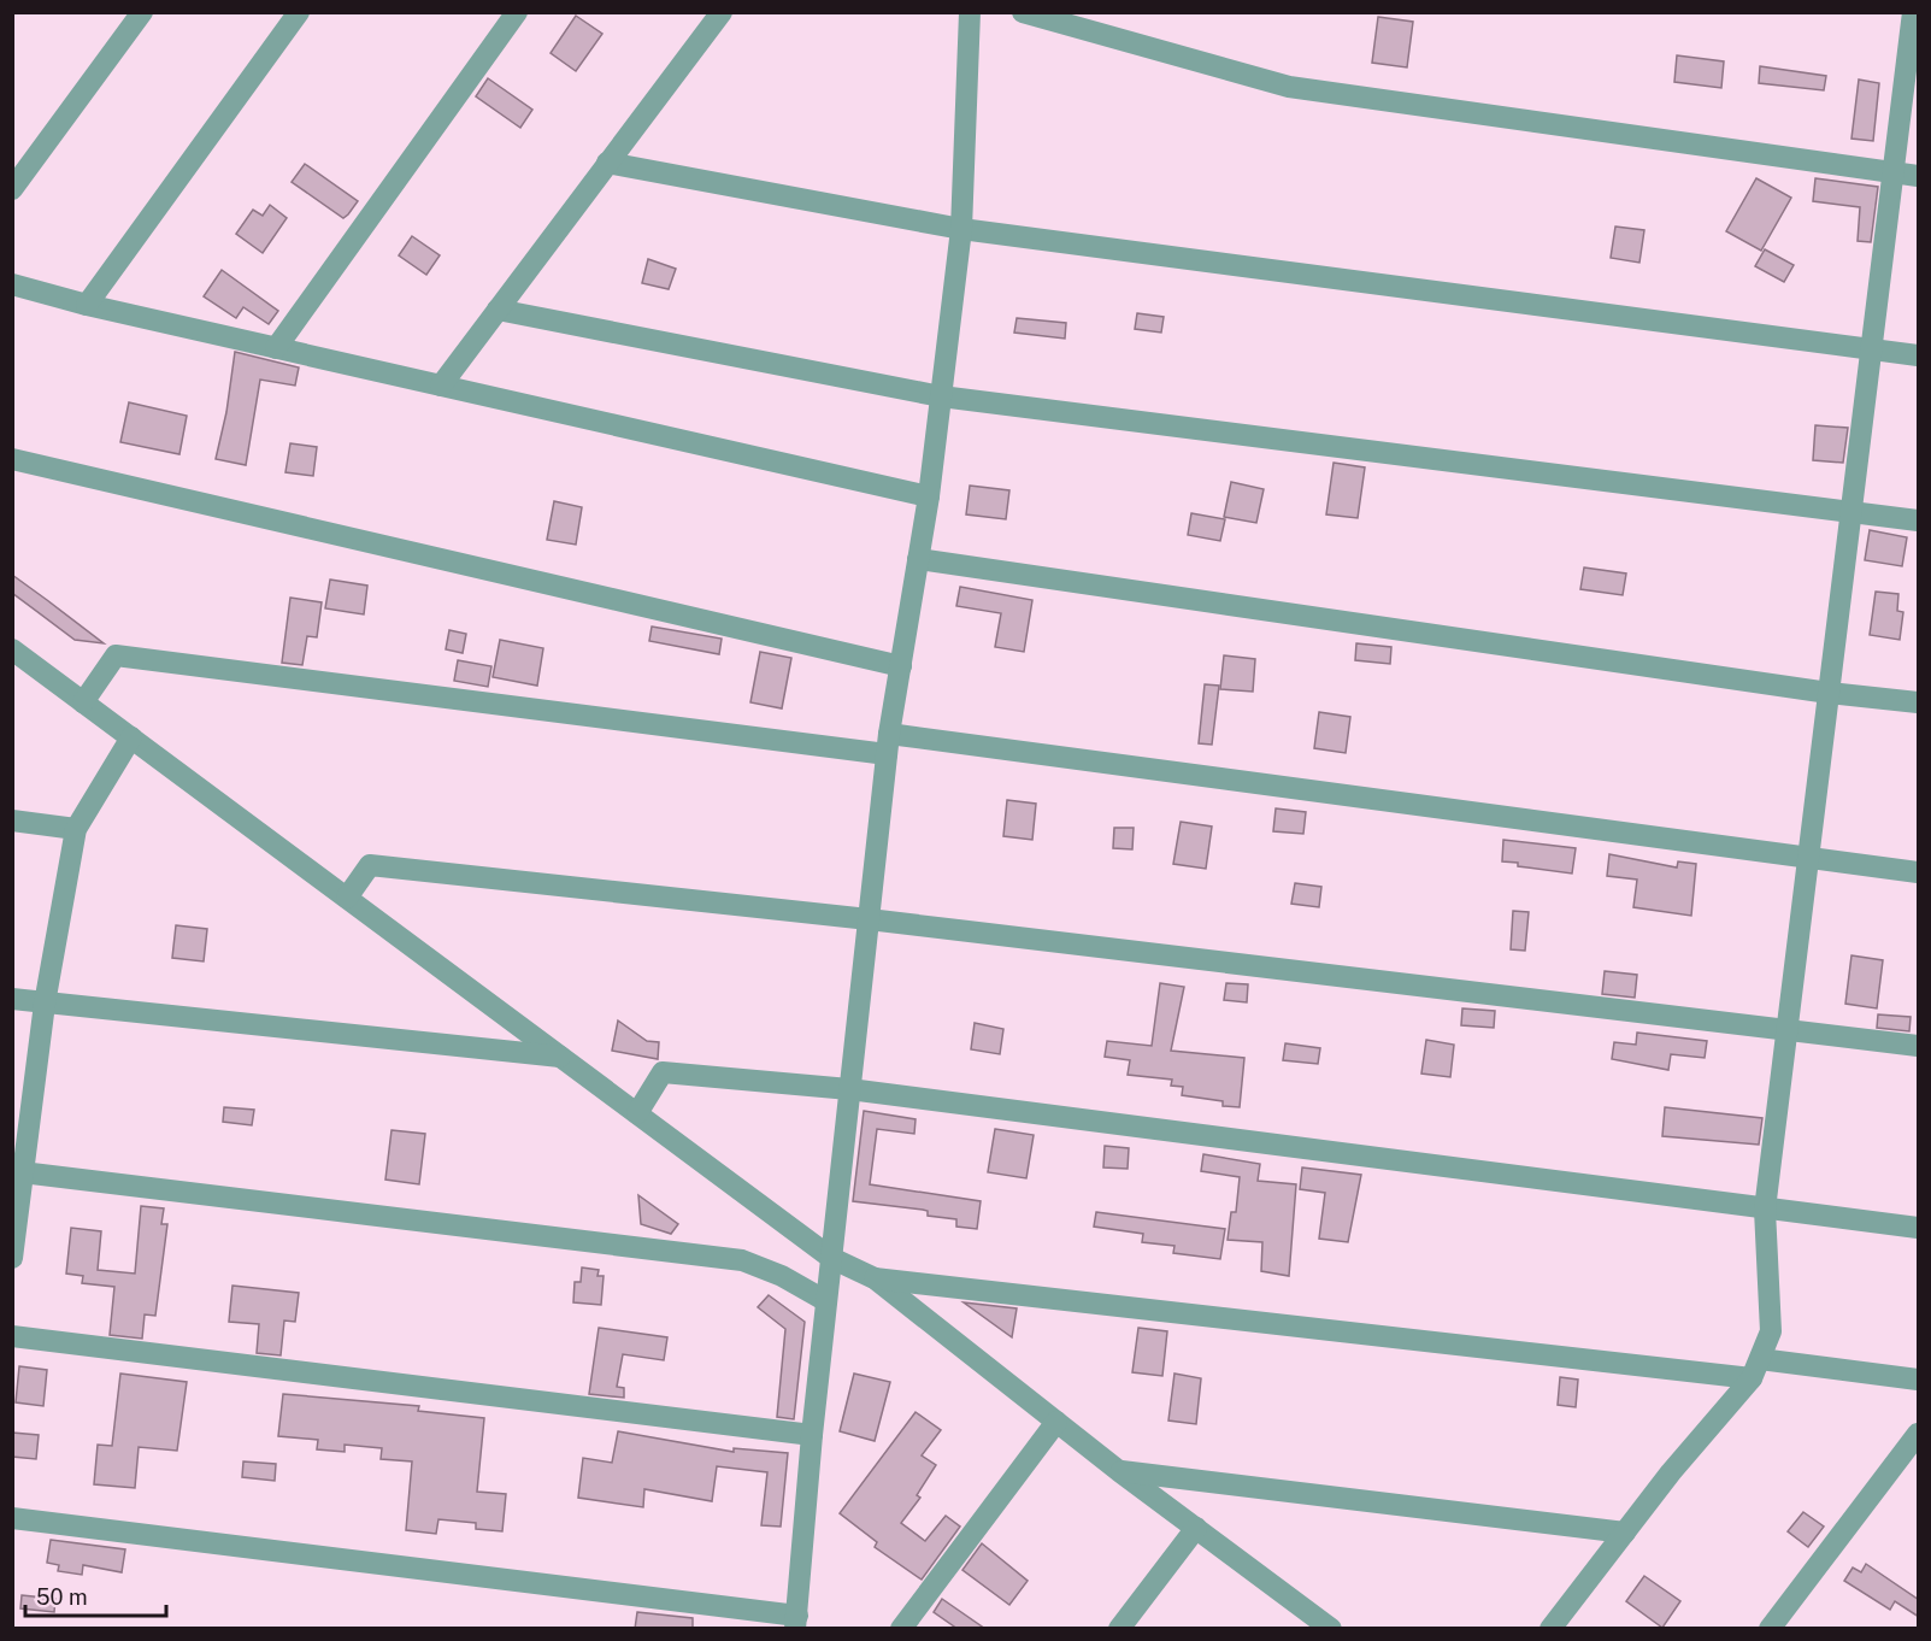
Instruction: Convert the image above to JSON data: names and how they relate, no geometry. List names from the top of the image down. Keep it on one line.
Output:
{"scale_bar":"50 m"}
